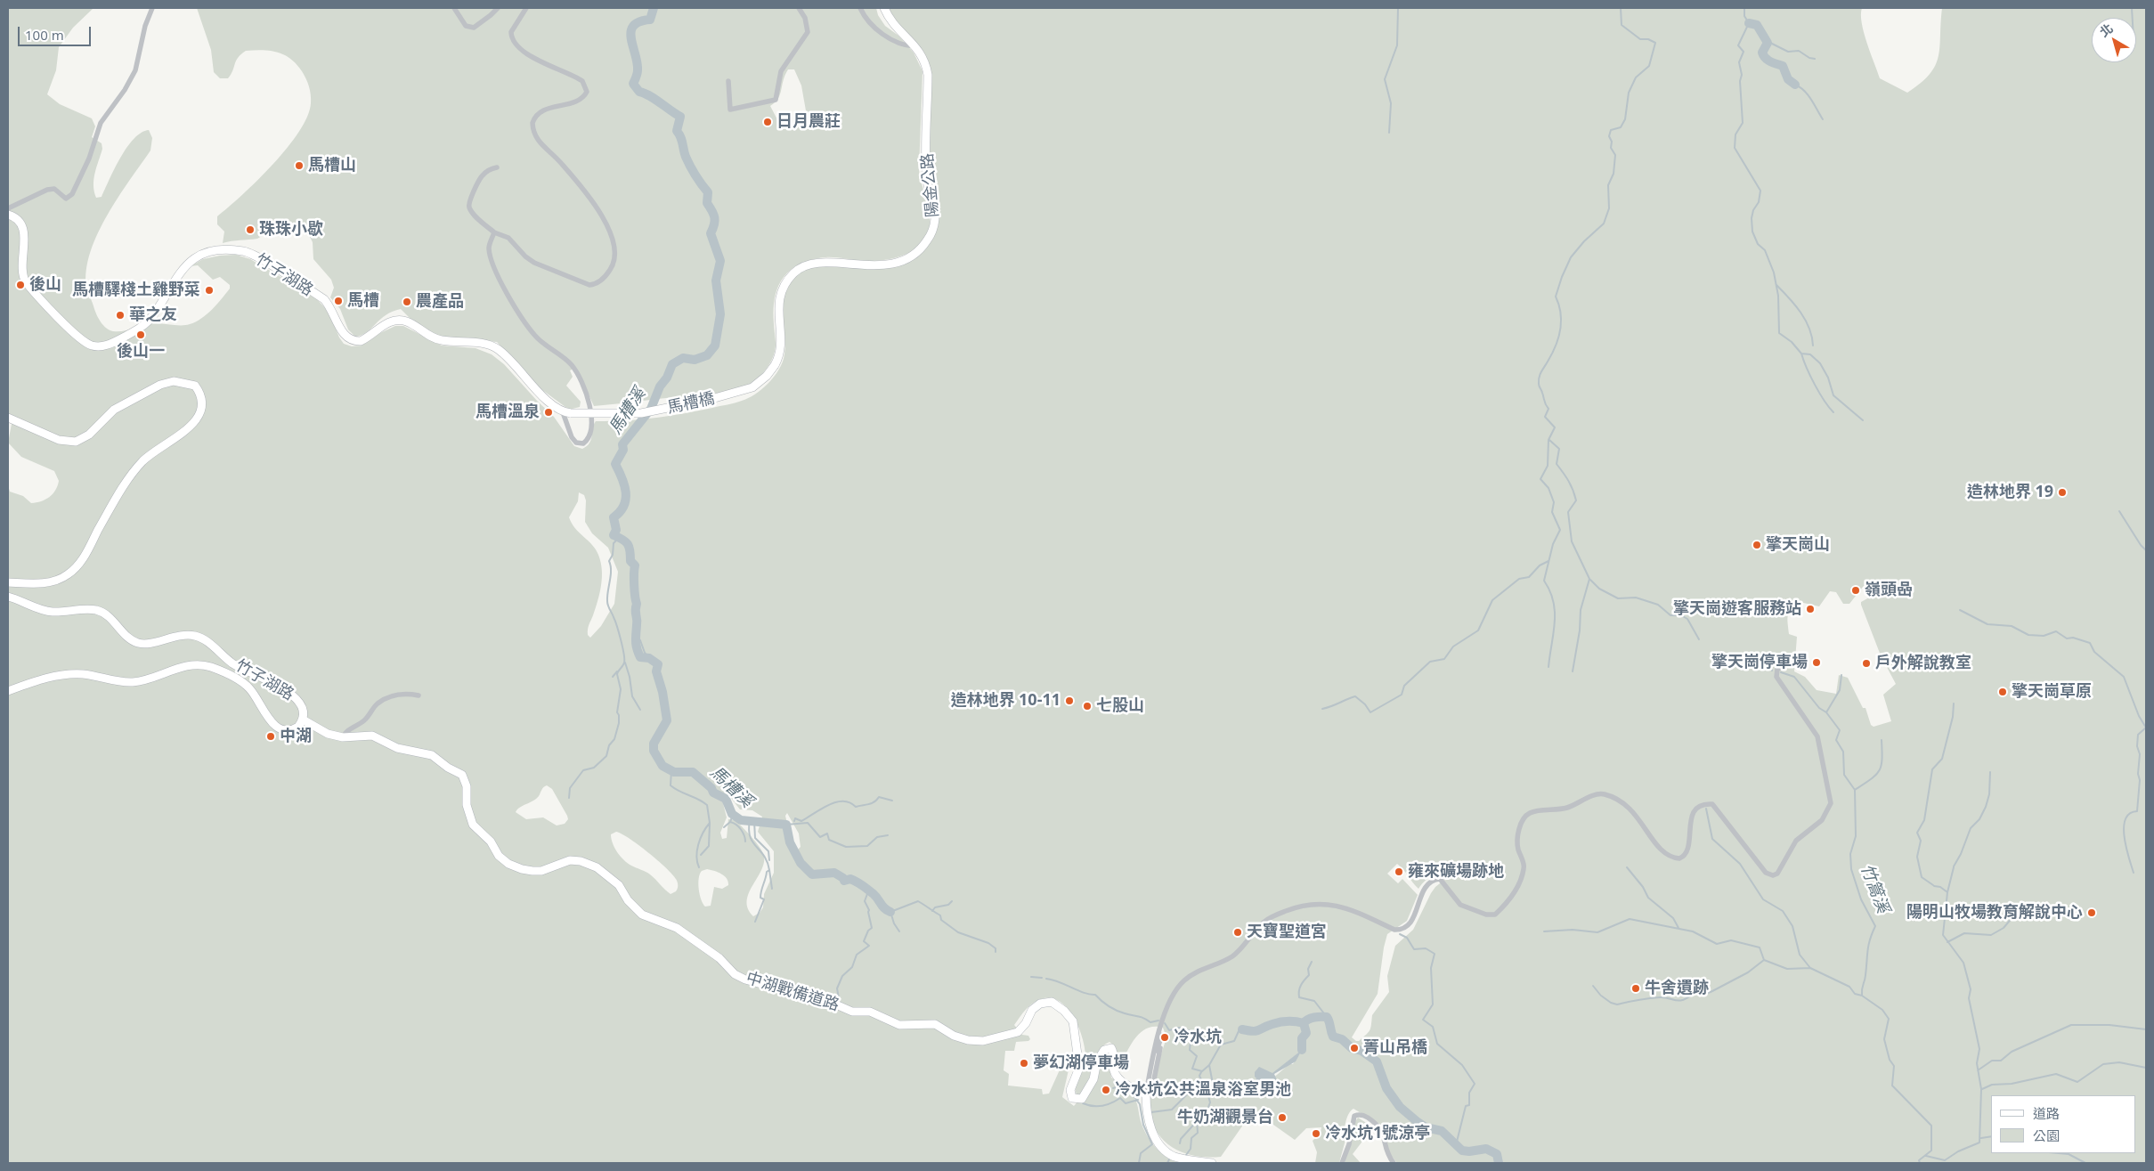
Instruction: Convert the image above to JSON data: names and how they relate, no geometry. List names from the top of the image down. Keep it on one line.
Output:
{"streets":{"main road":["陽金公路","竹子湖路","馬槽橋","中湖戰備道路"]},"crossings":[["陽金公路","馬槽橋"],["竹子湖路","馬槽橋"],["竹子湖路","中湖戰備道路"]],"water":["馬槽溪","竹篙溪"],"places":["日月農莊","馬槽山","珠珠小歇","後山","馬槽驛棧土雞野菜","馬槽","農產品","華之友","後山一","馬槽溫泉","造林地界 19","擎天崗山","嶺頭喦","擎天崗遊客服務站","擎天崗停車場","戶外解說教室","擎天崗草原","造林地界 10-11","七股山","中湖","雍來礦場跡地","陽明山牧場教育解說中心","天寶聖道宮","牛舍遺跡","冷水坑","菁山吊橋","夢幻湖停車場","冷水坑公共溫泉浴室男池","牛奶湖觀景台","冷水坑1號涼亭"],"legend":["道路","公園"],"scale_bar":"100 m","north":"top left"}
